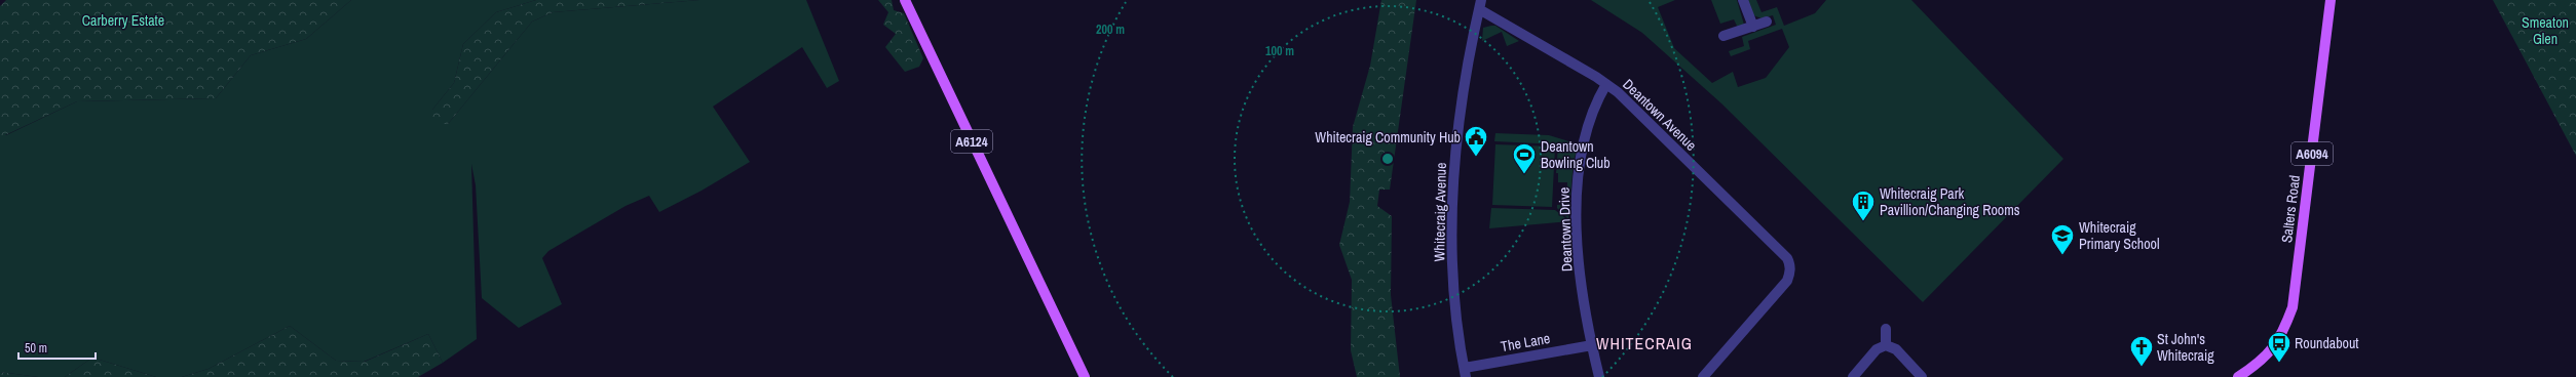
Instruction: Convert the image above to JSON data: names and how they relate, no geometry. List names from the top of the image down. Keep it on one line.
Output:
{"streets":{"main road":["A6124","A6094","Salters Road"],"street":["Deantown Avenue","Whitecraig Avenue","Deantown Drive","The Lane"]},"crossings":[["Deantown Avenue","Whitecraig Avenue"],["Deantown Avenue","Deantown Drive"],["Whitecraig Avenue","The Lane"],["Deantown Drive","The Lane"]],"districts":["WHITECRAIG"],"parks":["Carberry Estate","Smeaton Glen"],"places":{"public building":["Whitecraig Community Hub"],"sports":["Deantown Bowling Club"],"building":["Whitecraig Park Pavillion/Changing Rooms"],"school or university":["Whitecraig Primary School"],"bus stop":["Roundabout"],"church":["St John's Whitecraig"]},"scale_bar":"50 m","rings":["200 m","100 m"]}
